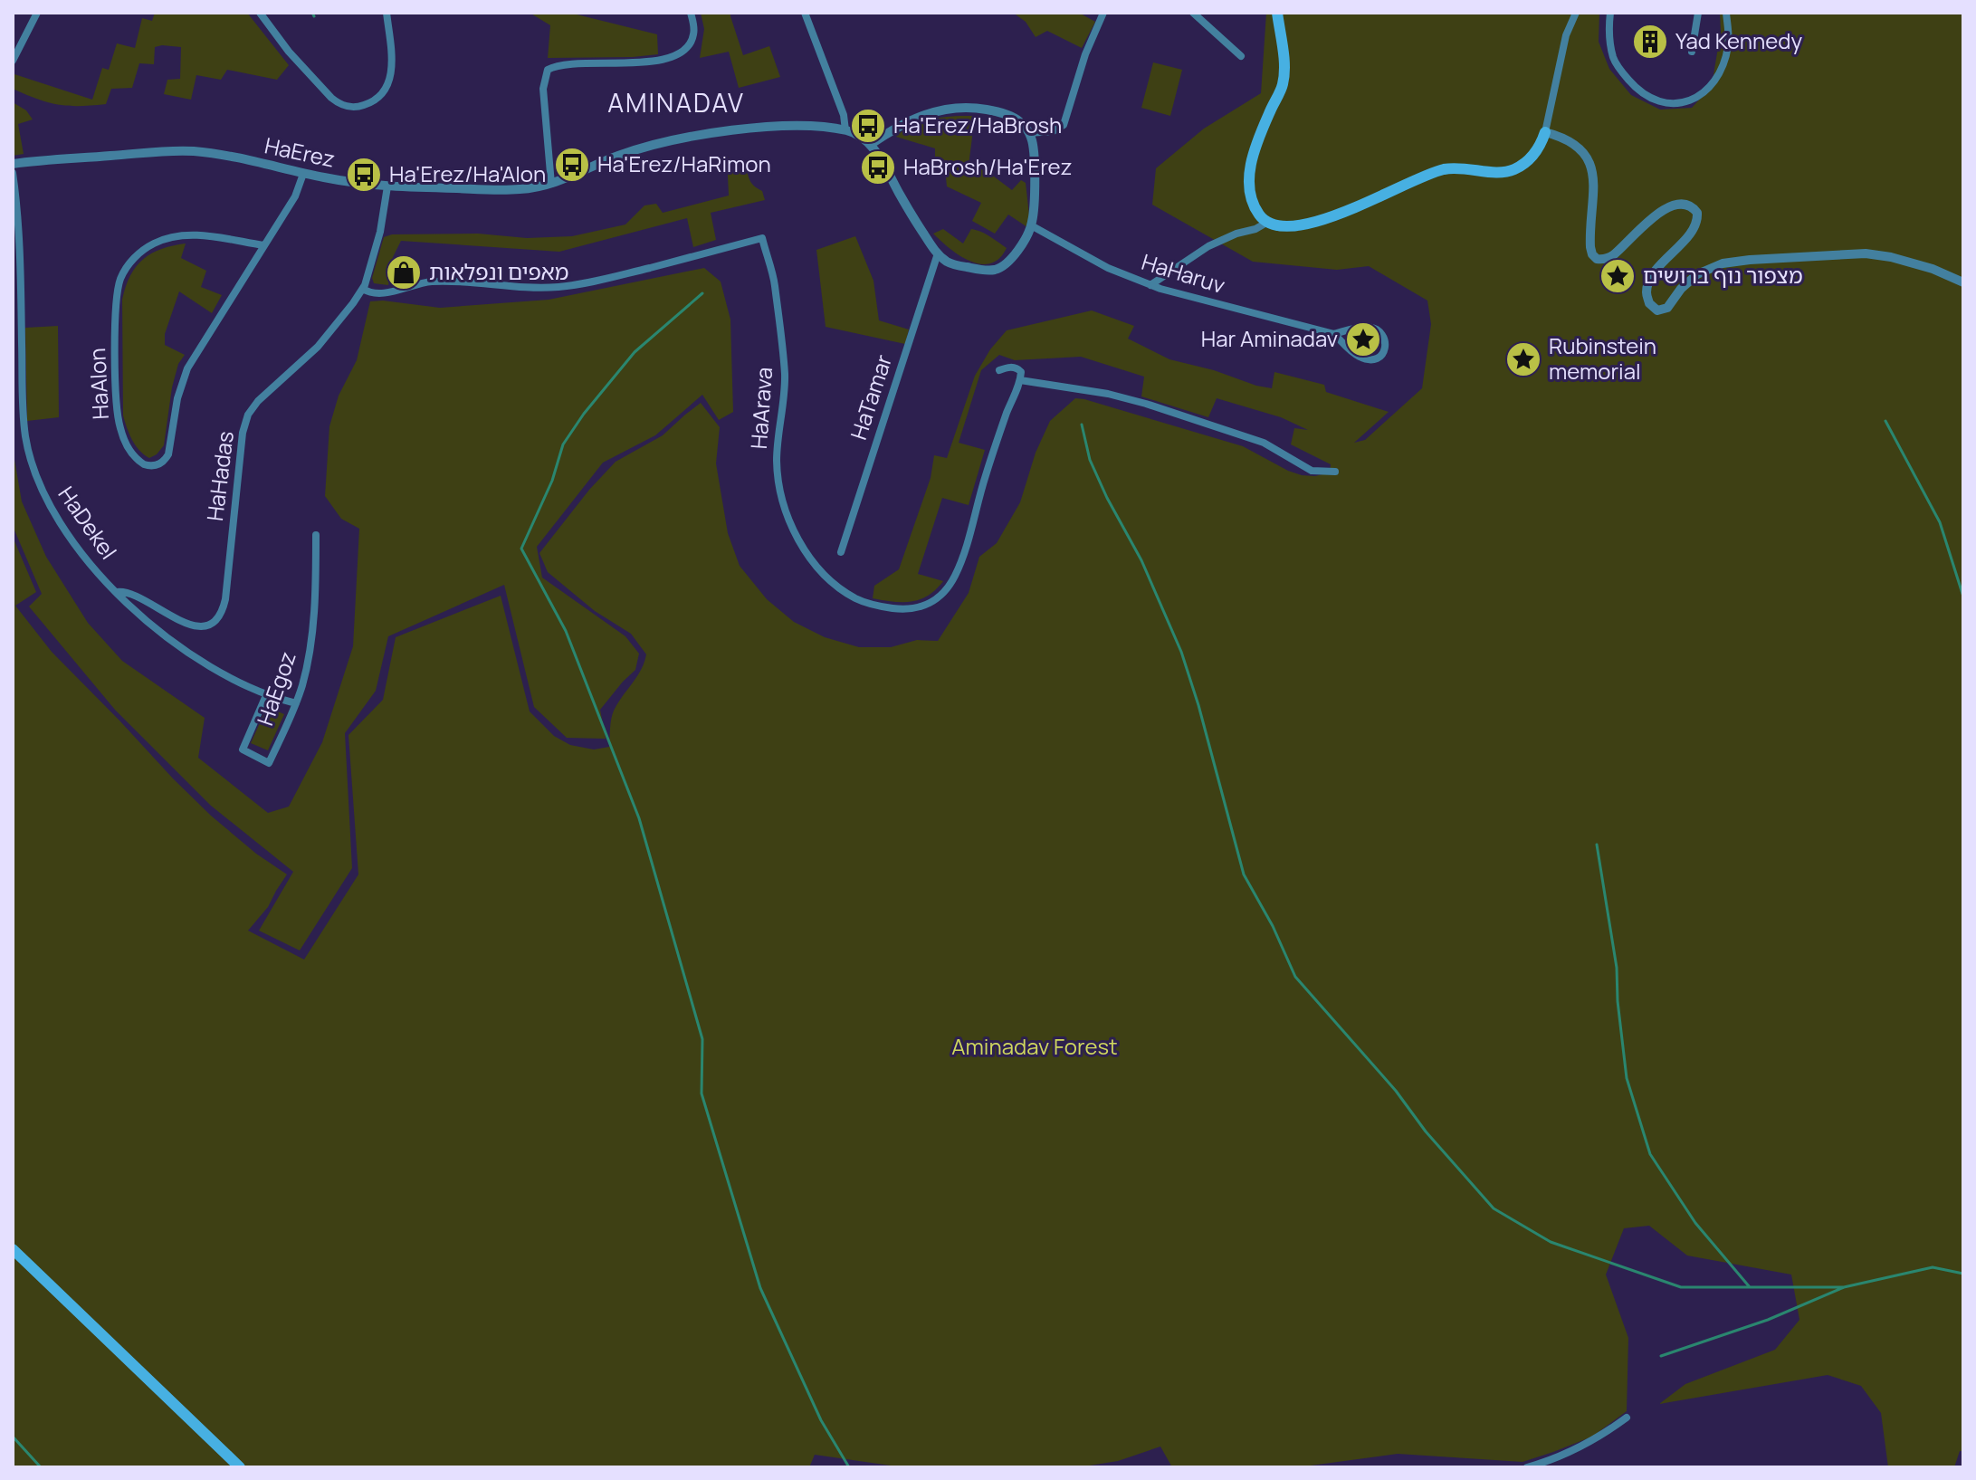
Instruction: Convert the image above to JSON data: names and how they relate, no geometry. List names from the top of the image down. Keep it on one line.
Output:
{"streets":{"street":["HaErez","HaHaruv","HaAlon","HaTamar","HaArava","HaHadas","HaDekel","HaEgoz"]},"crossings":[["HaErez","HaHaruv"],["HaErez","HaAlon"],["HaErez","HaTamar"],["HaErez","HaHadas"],["HaHaruv","HaTamar"],["HaArava","HaHadas"],["HaHadas","HaDekel"],["HaDekel","HaEgoz"]],"districts":["AMINADAV"],"parks":["Aminadav Forest"],"places":{"building":["Yad Kennedy"],"bus stop":["Ha'Erez/HaBrosh","Ha'Erez/HaRimon","HaBrosh/Ha'Erez","Ha'Erez/Ha'Alon"],"shop":["מאפים ונפלאות"],"place":["מצפור נוף ברושים","Har Aminadav","Rubinstein memorial"]}}
